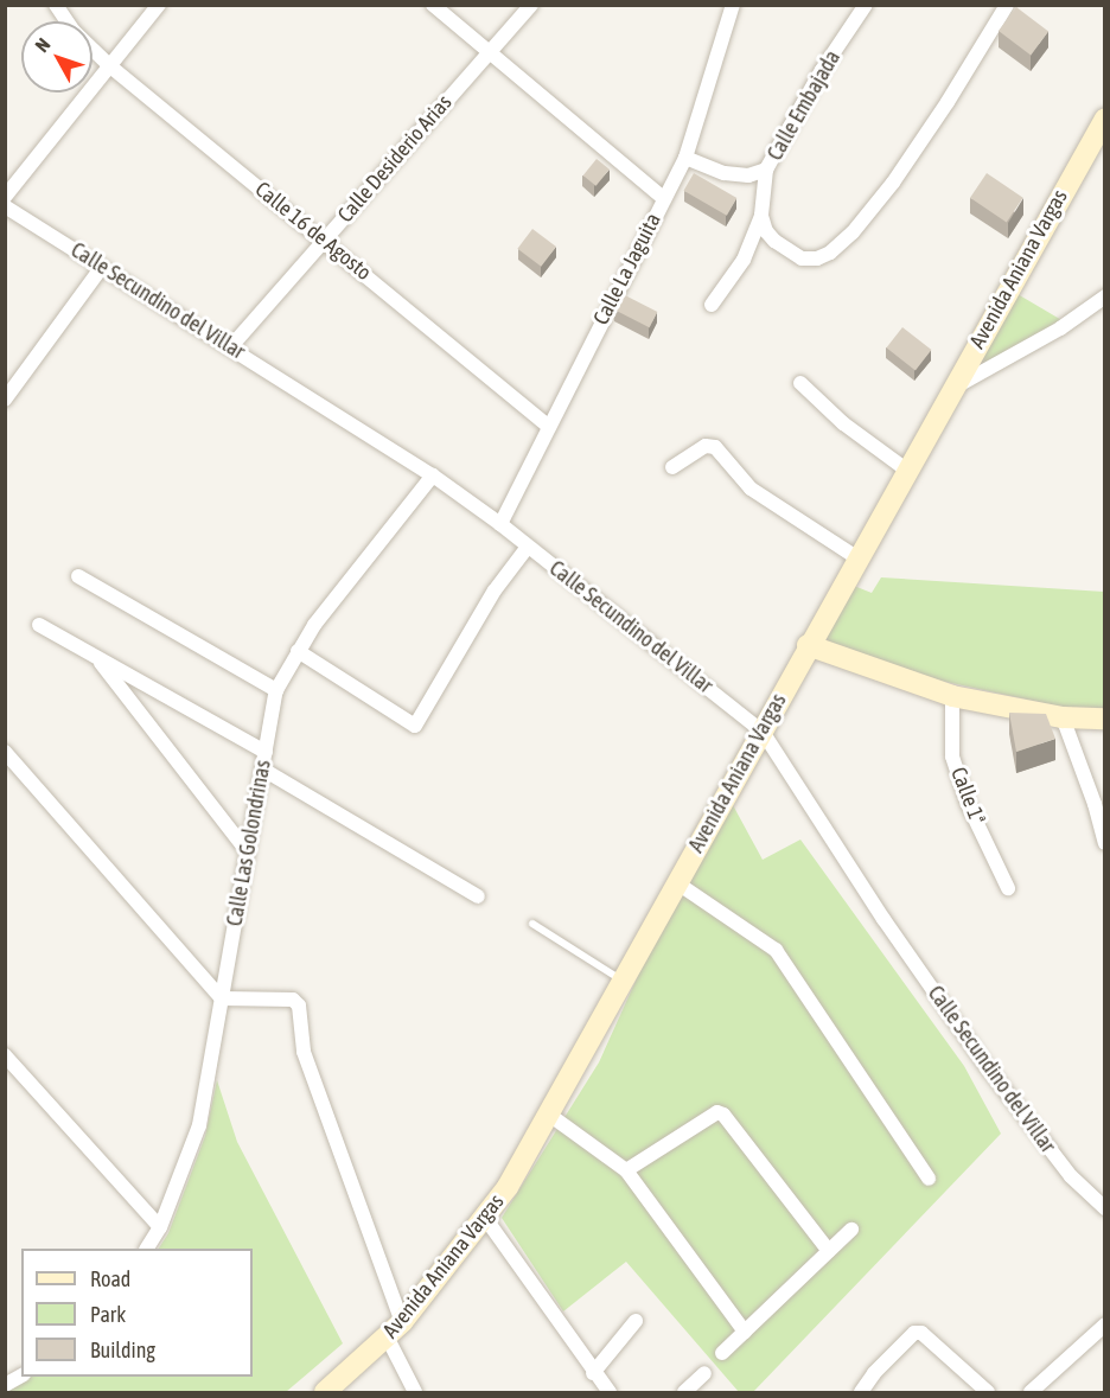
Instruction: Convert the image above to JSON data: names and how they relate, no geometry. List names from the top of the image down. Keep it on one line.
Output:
{"streets":{"main road":["Avenida Aniana Vargas"],"street":["Calle Embajada","Calle Desiderio Arias","Calle 16 de Agosto","Calle La Jaguita","Calle Secundino del Villar","Calle 1ª","Calle Las Golondrinas"]},"crossings":[["Calle Embajada","Calle La Jaguita"],["Calle Desiderio Arias","Calle 16 de Agosto"],["Calle Desiderio Arias","Calle Secundino del Villar"],["Calle 16 de Agosto","Calle La Jaguita"],["Calle La Jaguita","Calle Secundino del Villar"],["Avenida Aniana Vargas","Calle Secundino del Villar"],["Calle Secundino del Villar","Calle Las Golondrinas"]],"legend":["Road","Park","Building"],"north":"top left"}
